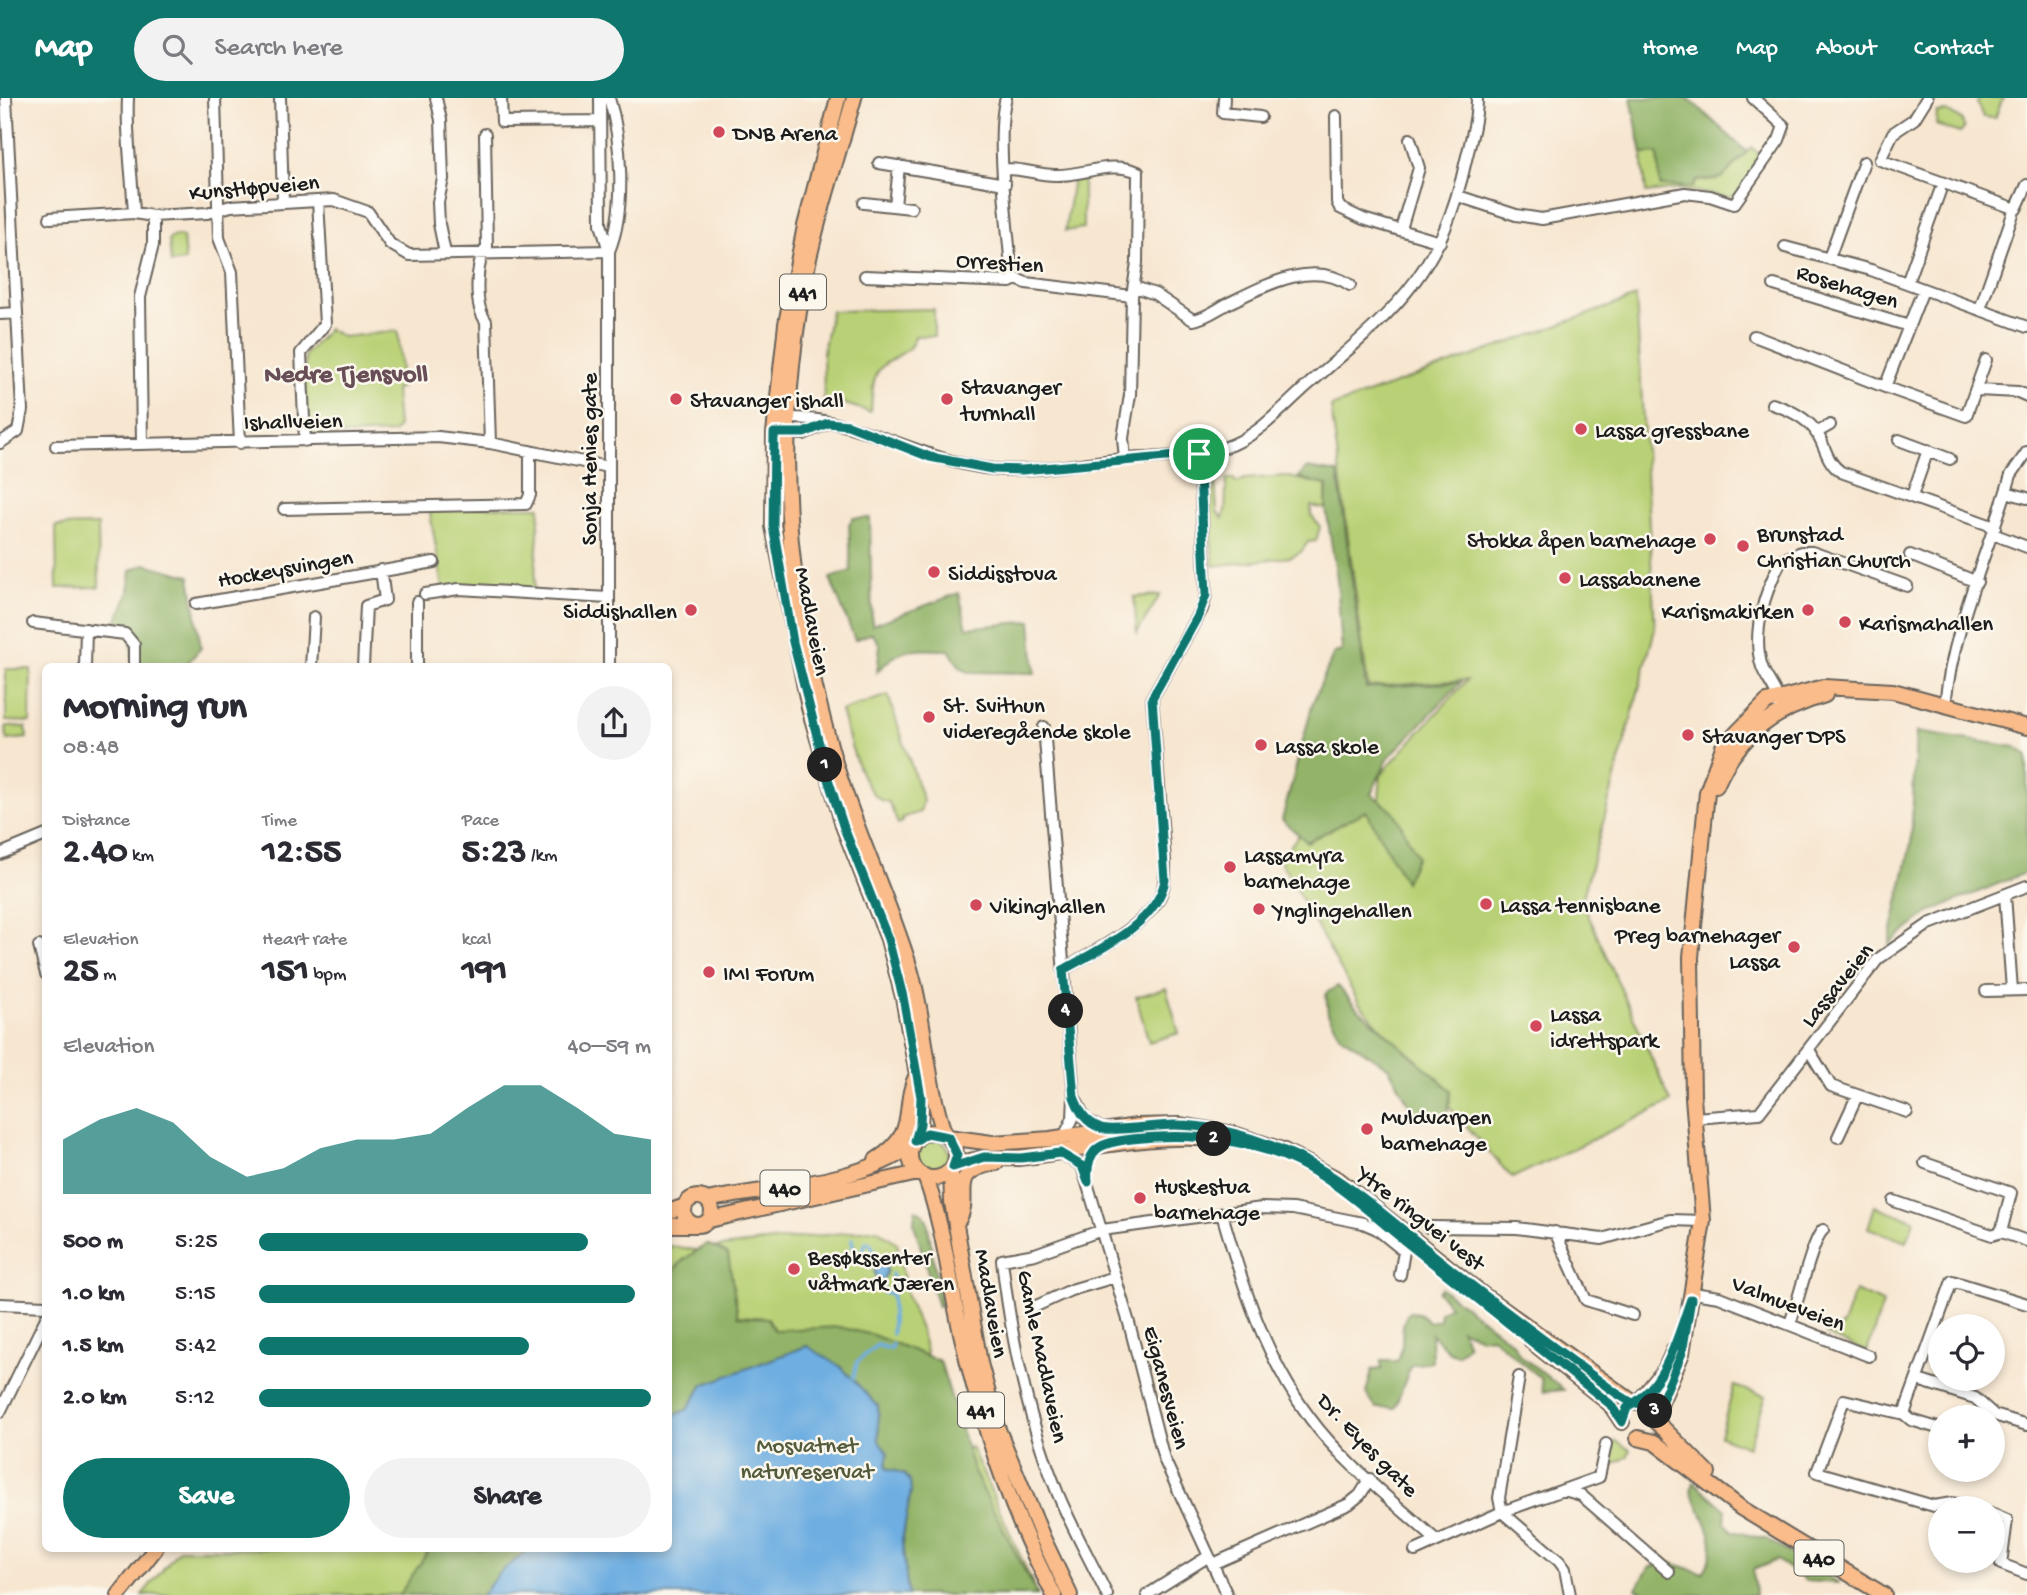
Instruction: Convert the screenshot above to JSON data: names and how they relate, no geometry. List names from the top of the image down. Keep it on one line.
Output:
{"streets":{"main road":["441","Madlaveien","440","Ytre ringvei vest"],"street":["Kunstløpveien","Orrestien","Rosehagen","Ishallveien","Sonja Henies gate","Hockeysvingen","Lassaveien","Valmueveien","Gamle Madlaveien","Eiganesveien","Dr. Eyes gate"]},"crossings":[["Kunstløpveien","Sonja Henies gate"],["441","Madlaveien"],["441","440"],["441","Ytre ringvei vest"],["Ishallveien","Sonja Henies gate"],["Madlaveien","440"],["Madlaveien","Ytre ringvei vest"],["440","Ytre ringvei vest"],["Ytre ringvei vest","Eiganesveien"],["Gamle Madlaveien","Eiganesveien"]],"districts":["Nedre Tjensvoll"],"parks":["Mosvatnet naturreservat"],"places":["DNB Arena","Stavanger ishall","Stavanger turnhall","Lassa gressbane","Stokka åpen barnehage","Brunstad Christian Church","Siddisstova","Lassabanene","Siddishallen","Karismakirken","Karismahallen","St. Svithun videregående skole","Stavanger DPS","Lassa skole","Lassamyra barnehage","Lassa tennisbane","Vikinghallen","Ynglingehallen","Preg barnehager Lassa","IMI Forum","Lassa idrettspark","Muldvarpen barnehage","Huskestua barnehage","Besøkssenter våtmark Jæren"],"page":{"header":"Map","search":"Search here","nav":["Home","Map","About","Contact"],"heading":["Morning run","08:48"],"pins":["1","4","2","3"],"stats":[["Distance","2.40 km"],["Time","12:55"],["Pace","5:23 /km"],["Elevation","25 m"],["Heart rate","151 bpm"],["kcal","191"]],"chart":["Elevation","40–59 m"],"list":[{"name":"500 m","note":"5:25"},{"name":"1.0 km","note":"5:15"},{"name":"1.5 km","note":"5:42"},{"name":"2.0 km","note":"5:12"}],"map_buttons":["+","−"],"buttons":["Save","Share"]}}
